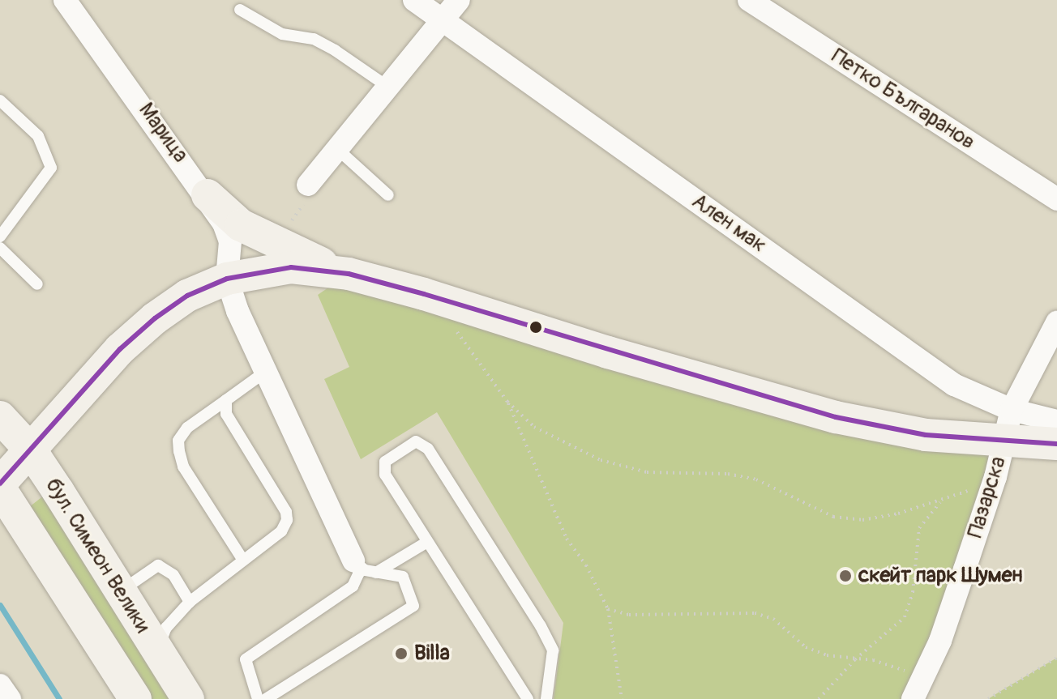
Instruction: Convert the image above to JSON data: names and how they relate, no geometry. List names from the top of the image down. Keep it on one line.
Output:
{"streets":{"street":["Петко Българанов","Марица","Ален мак","Пазарска","бул. Симеон Велики"]},"crossings":[["Ален мак","Пазарска"]],"places":["скейт парк Шумен","Billa"]}
